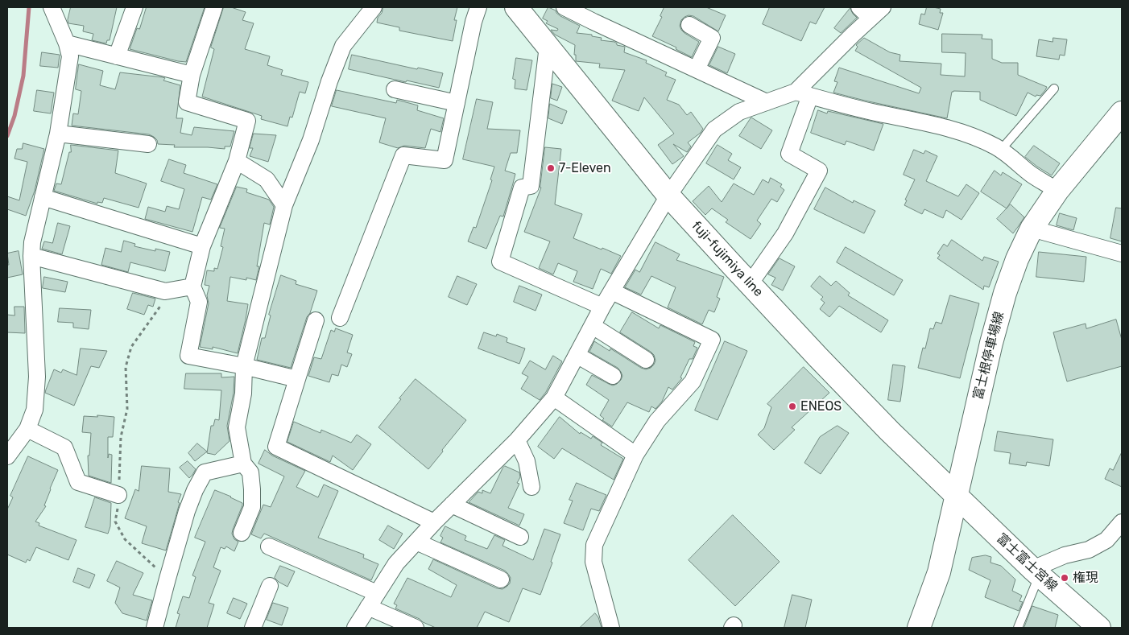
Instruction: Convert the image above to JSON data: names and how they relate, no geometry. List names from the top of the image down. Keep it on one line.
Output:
{"streets":{"main road":["fuji-fujimiya line","富士根停車場線","富士富士宮線"]},"crossings":[["fuji-fujimiya line","富士根停車場線"],["fuji-fujimiya line","富士富士宮線"],["富士根停車場線","富士富士宮線"]],"places":["7-Eleven","ENEOS","権現"]}
